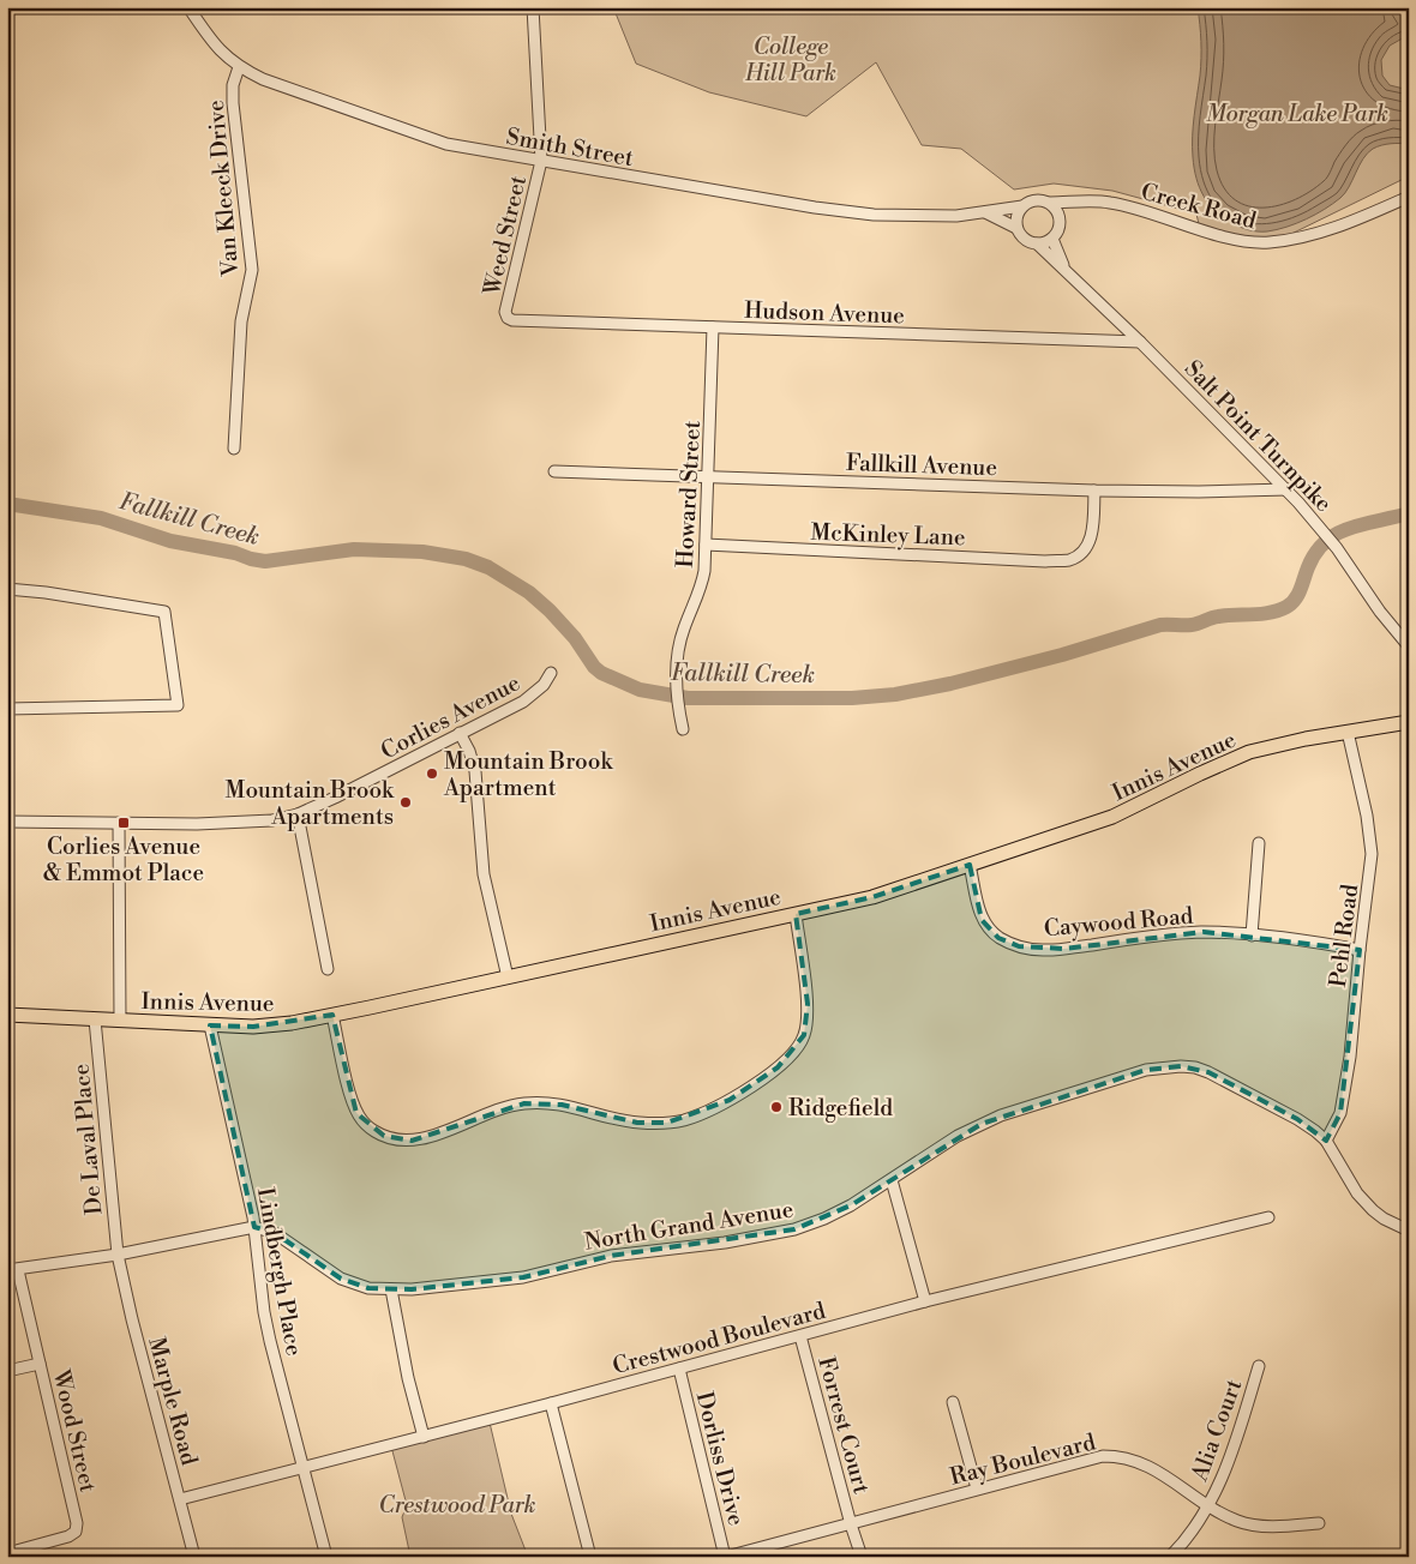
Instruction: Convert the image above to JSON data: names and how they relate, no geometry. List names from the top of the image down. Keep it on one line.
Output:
{"streets":{"main road":["Innis Avenue"],"street":["Smith Street","Van Kleeck Drive","Creek Road","Weed Street","Hudson Avenue","Salt Point Turnpike","Fallkill Avenue","Howard Street","McKinley Lane","Corlies Avenue","Caywood Road","Pehl Road","De Laval Place","North Grand Avenue","Lindbergh Place","Crestwood Boulevard","Marple Road","Forrest Court","Alia Court","Wood Street","Dorliss Drive","Ray Boulevard"]},"crossings":[["Smith Street","Van Kleeck Drive"],["Smith Street","Creek Road"],["Smith Street","Weed Street"],["Smith Street","Salt Point Turnpike"],["Creek Road","Salt Point Turnpike"],["Weed Street","Hudson Avenue"],["Hudson Avenue","Salt Point Turnpike"],["Hudson Avenue","Howard Street"],["Salt Point Turnpike","Fallkill Avenue"],["Fallkill Avenue","Howard Street"],["Fallkill Avenue","McKinley Lane"],["Howard Street","McKinley Lane"],["Innis Avenue","Caywood Road"],["Innis Avenue","Pehl Road"],["Innis Avenue","De Laval Place"],["Innis Avenue","Lindbergh Place"],["Caywood Road","Pehl Road"],["Pehl Road","North Grand Avenue"],["De Laval Place","Marple Road"],["North Grand Avenue","Lindbergh Place"],["Lindbergh Place","Crestwood Boulevard"],["Crestwood Boulevard","Marple Road"],["Crestwood Boulevard","Forrest Court"],["Crestwood Boulevard","Dorliss Drive"],["Forrest Court","Ray Boulevard"],["Alia Court","Ray Boulevard"],["Dorliss Drive","Ray Boulevard"]],"water":["Fallkill Creek"],"parks":["College Hill Park","Morgan Lake Park","Crestwood Park"],"places":{"other":["Mountain Brook Apartment","Mountain Brook Apartments","Ridgefield"],"transit":["Corlies Avenue & Emmot Place"]}}
